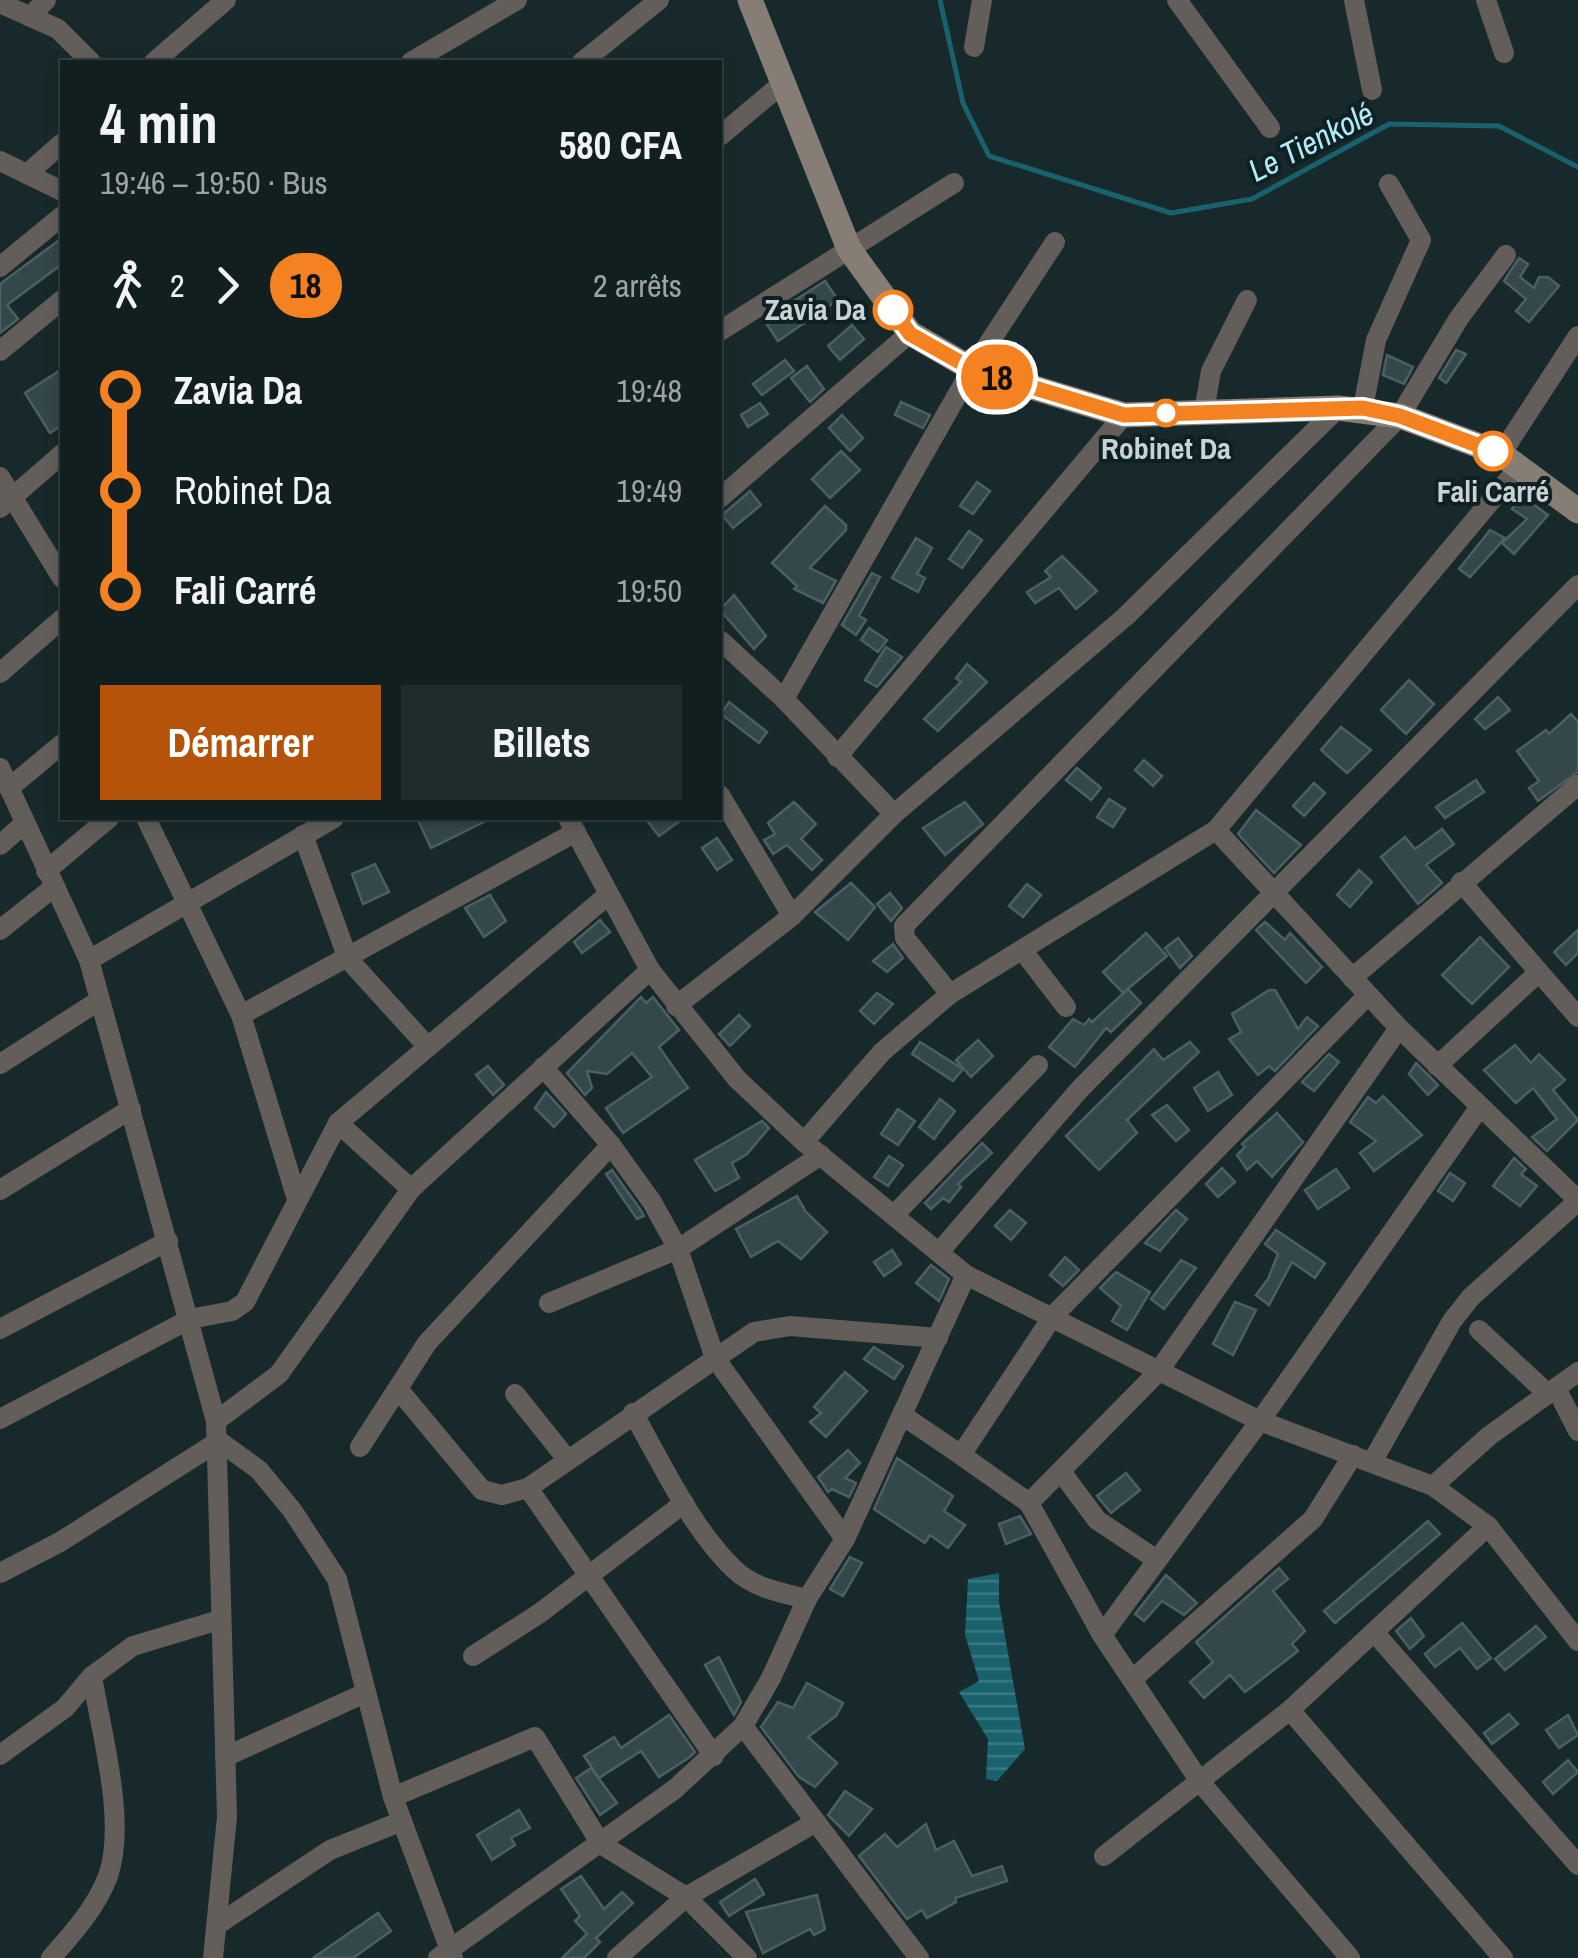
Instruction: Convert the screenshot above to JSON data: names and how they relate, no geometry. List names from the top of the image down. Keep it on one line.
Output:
{"water":["Le Tienkolé"],"places":["Zavia Da","Robinet Da","Fali Carré"],"lines":["bus line 18"],"page":{"on_map":"18","heading":["4 min","19:46 – 19:50 · Bus","580 CFA"],"legs":["2","18","2 arrêts"],"list":[{"name":"Zavia Da","value":"19:48"},{"name":"Robinet Da","value":"19:49"},{"name":"Fali Carré","value":"19:50"}],"buttons":["Démarrer","Billets"]}}
